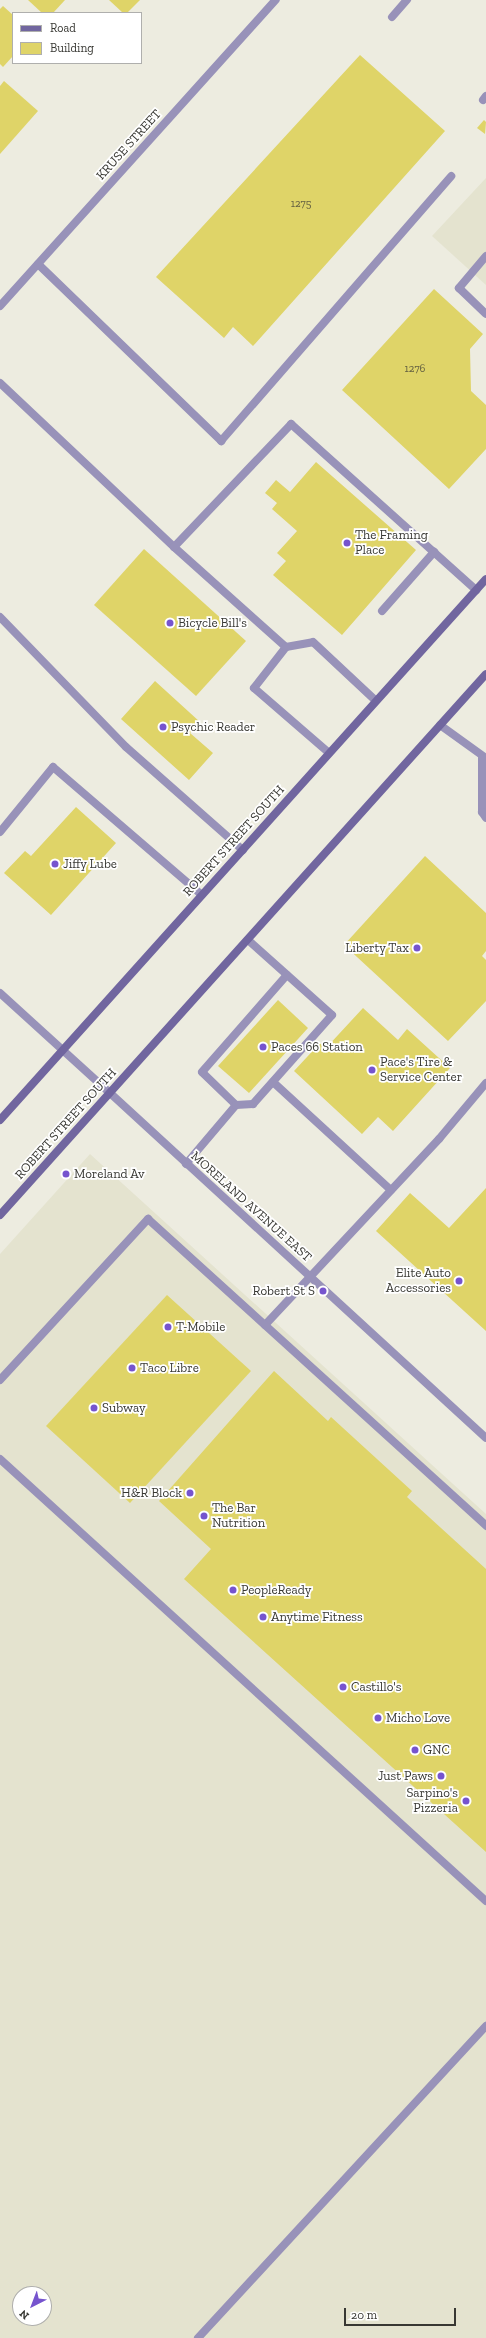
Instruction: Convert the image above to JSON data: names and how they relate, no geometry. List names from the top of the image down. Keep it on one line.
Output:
{"streets":{"main road":["ROBERT STREET SOUTH"],"street":["KRUSE STREET","MORELAND AVENUE EAST"]},"crossings":[["ROBERT STREET SOUTH","MORELAND AVENUE EAST"]],"places":["The Framing Place","Bicycle Bill's","Psychic Reader","Jiffy Lube","Liberty Tax","Paces 66 Station","Pace's Tire & Service Center","Moreland Av","Elite Auto Accessories","Robert St S","T-Mobile","Taco Libre","Subway","H&R Block","The Bar Nutrition","PeopleReady","Anytime Fitness","Castillo's","Micho Love","GNC","Just Paws","Sarpino's Pizzeria"],"house_numbers":["1275","1276"],"legend":["Road","Building"],"scale_bar":"20 m","north":"bottom left"}
